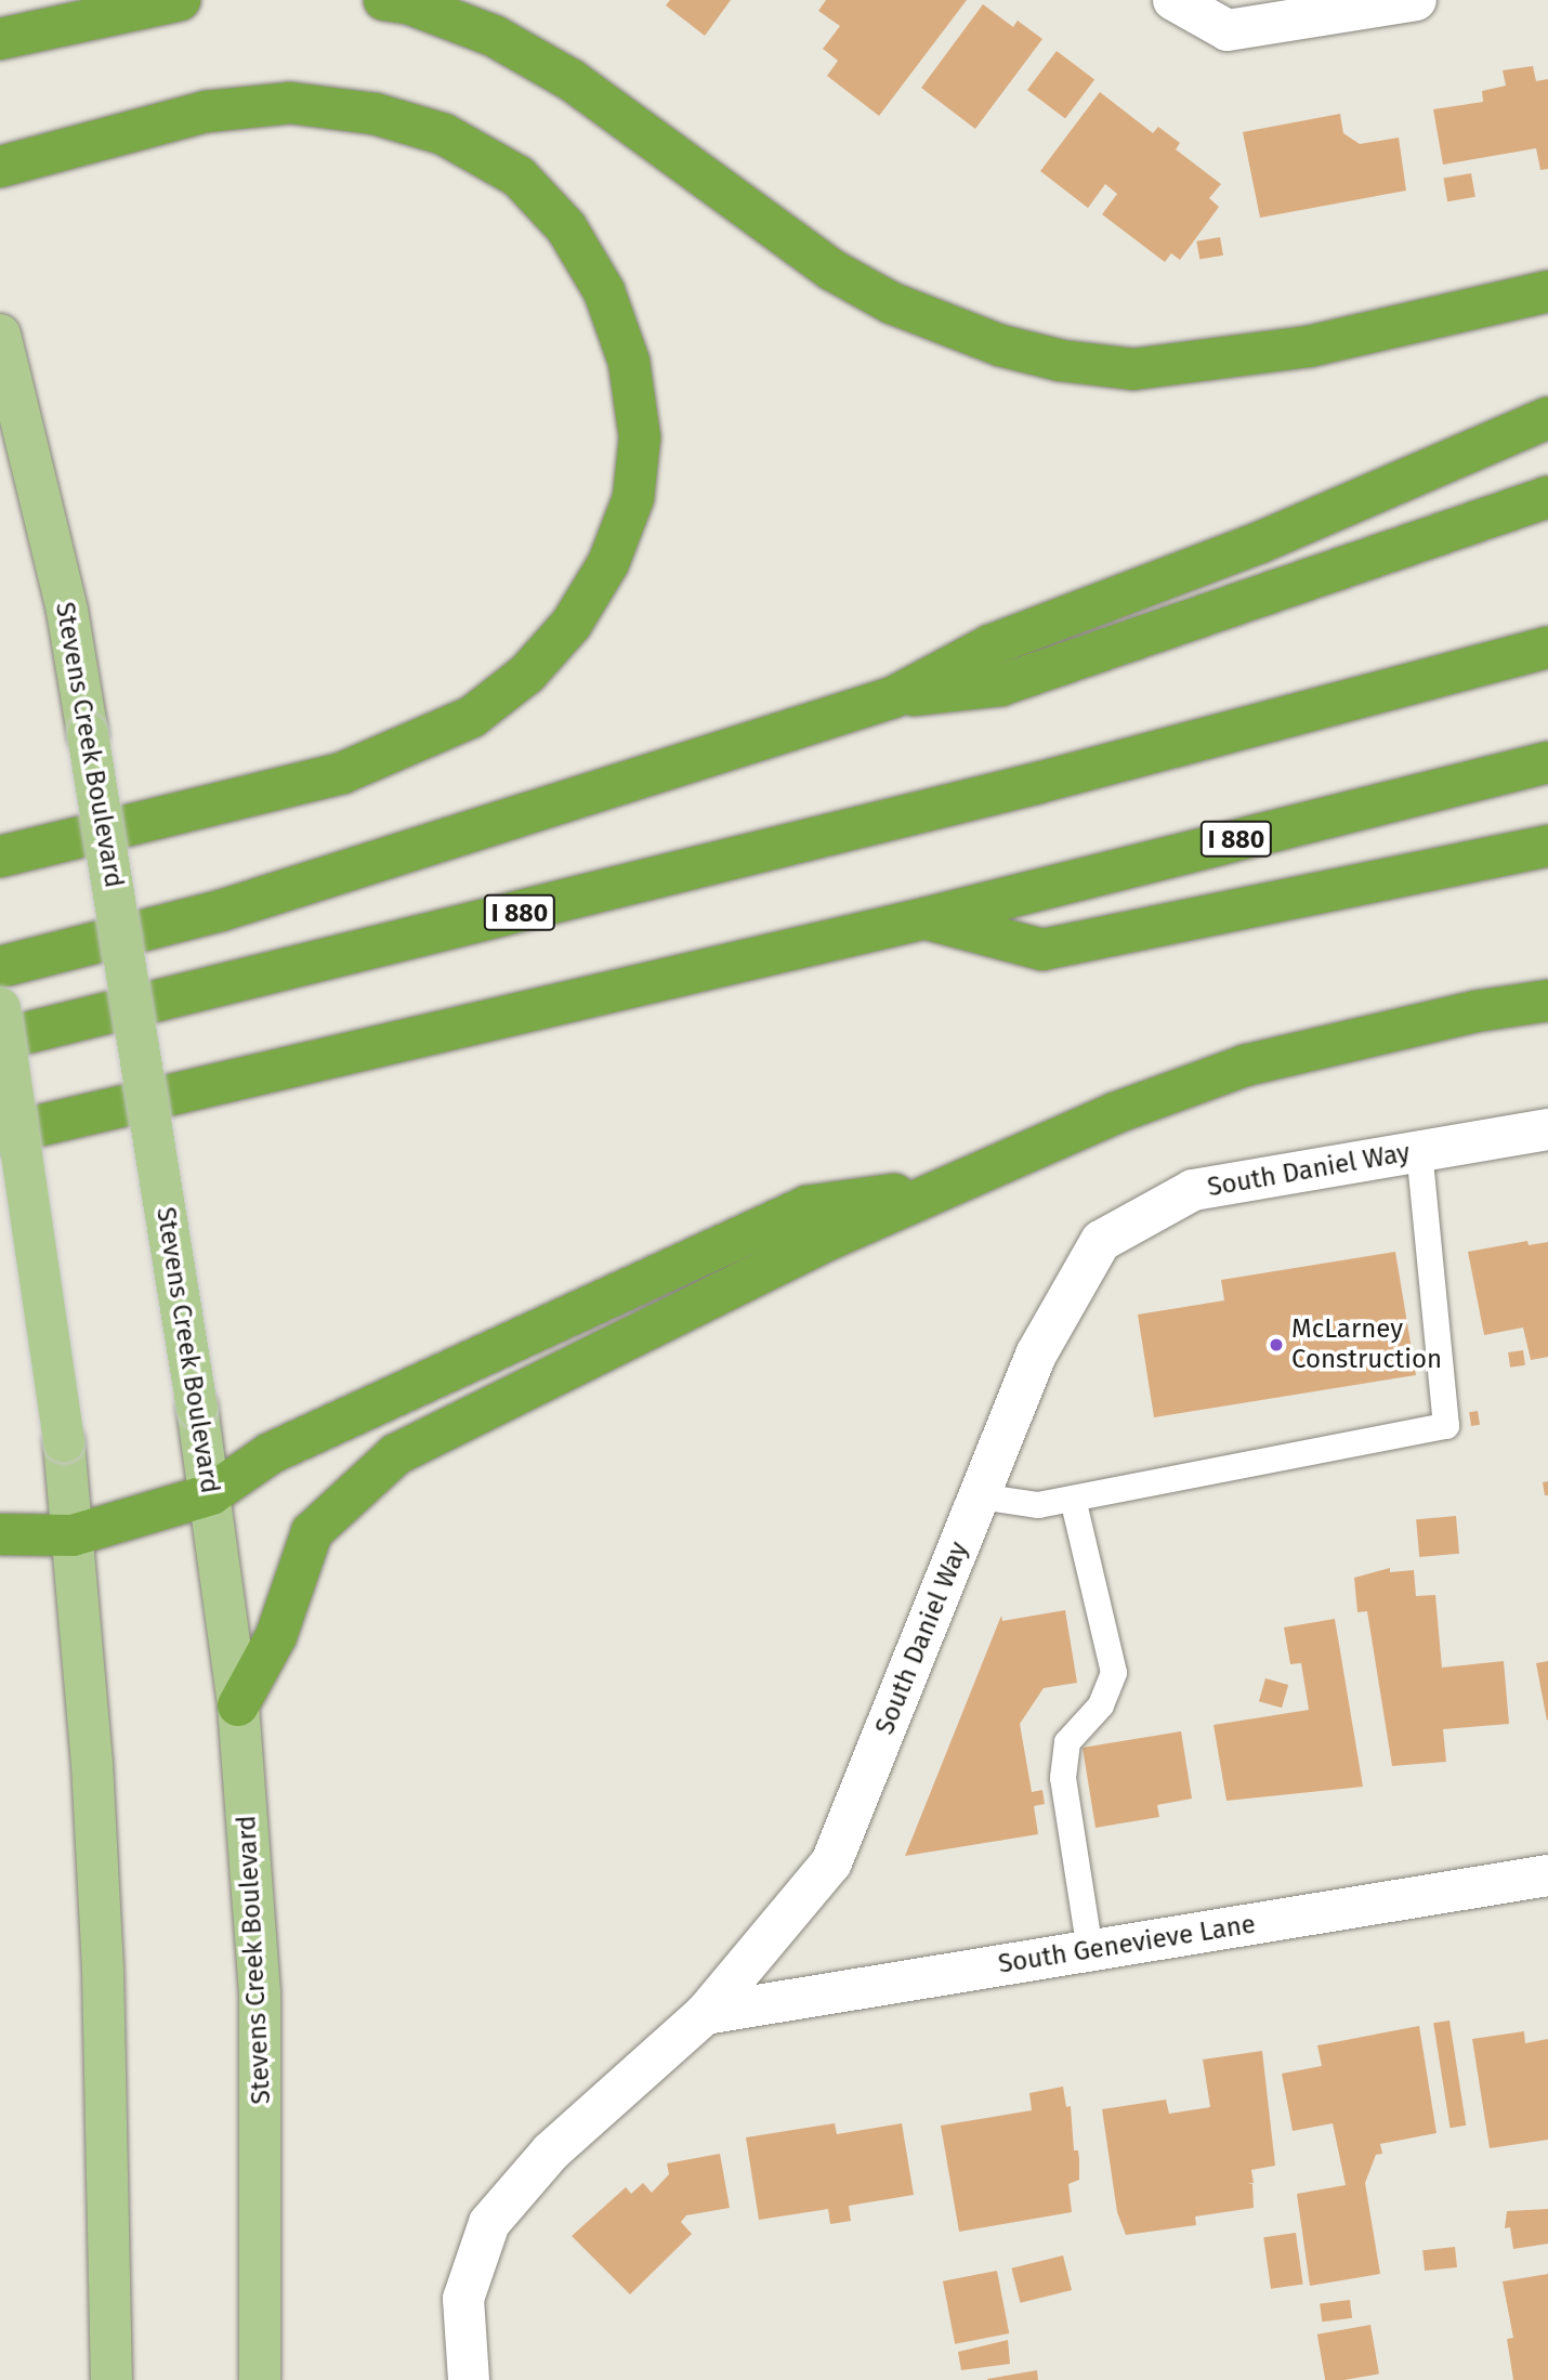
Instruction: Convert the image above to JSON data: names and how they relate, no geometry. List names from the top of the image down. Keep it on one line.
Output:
{"streets":{"highway":["I 880"],"main road":["Stevens Creek Boulevard"],"street":["South Daniel Way","South Genevieve Lane"]},"crossings":[["South Daniel Way","South Genevieve Lane"]],"places":["McLarney Construction"]}
